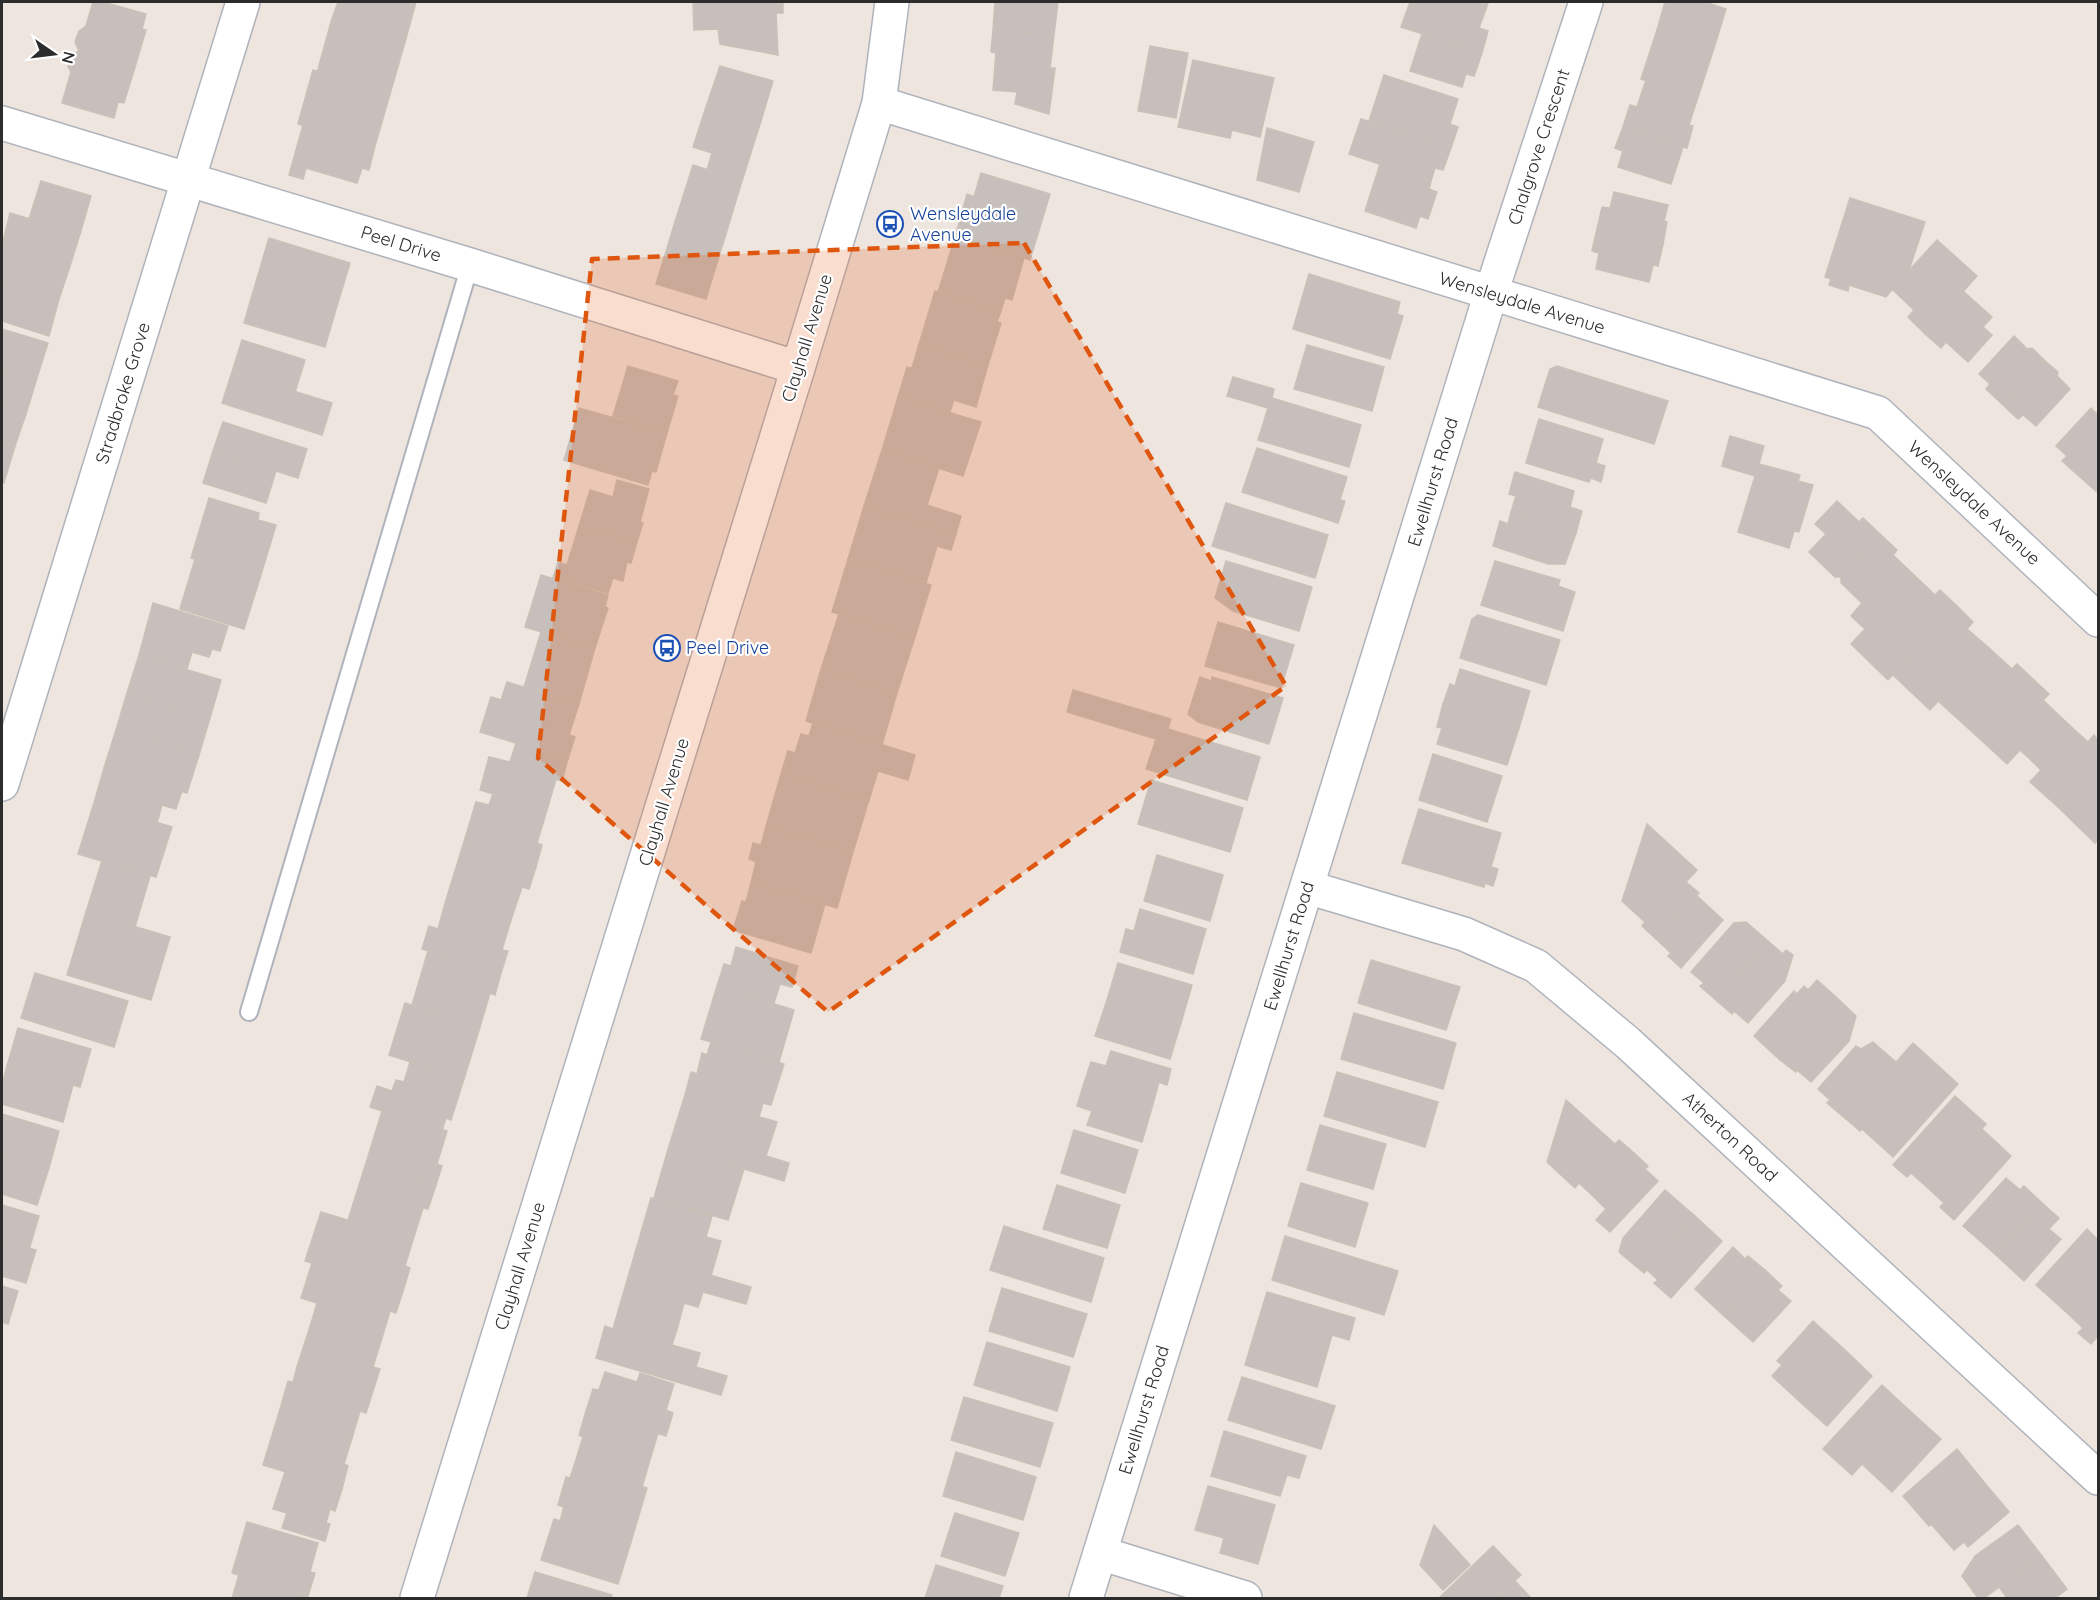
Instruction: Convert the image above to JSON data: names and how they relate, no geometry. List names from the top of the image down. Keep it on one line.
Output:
{"streets":{"street":["Chalgrove Crescent","Peel Drive","Wensleydale Avenue","Clayhall Avenue","Stradbroke Grove","Ewellhurst Road","Atherton Road"]},"crossings":[["Chalgrove Crescent","Wensleydale Avenue"],["Chalgrove Crescent","Ewellhurst Road"],["Peel Drive","Clayhall Avenue"],["Peel Drive","Stradbroke Grove"],["Wensleydale Avenue","Clayhall Avenue"],["Wensleydale Avenue","Ewellhurst Road"],["Ewellhurst Road","Atherton Road"]],"places":{"bus stop":["Wensleydale Avenue","Peel Drive"]},"north":"right"}
